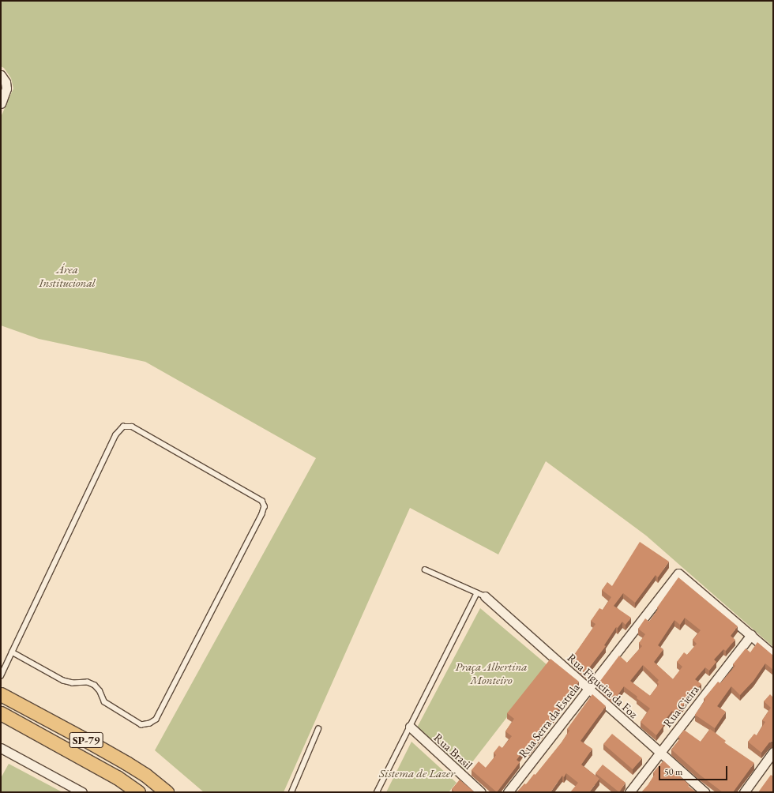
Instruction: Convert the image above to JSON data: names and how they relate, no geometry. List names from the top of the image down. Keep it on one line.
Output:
{"streets":{"main road":["SP-79"],"street":["Rua Figueira da Foz","Rua Cieira","Rua Serra da Estrela","Rua Brasil"]},"crossings":[["Rua Figueira da Foz","Rua Cieira"],["Rua Figueira da Foz","Rua Serra da Estrela"],["Rua Cieira","Rua Serra da Estrela"]],"parks":["Área Institucional","Praça Albertina Monteiro","Sistema de Lazer"],"scale_bar":"50 m"}
